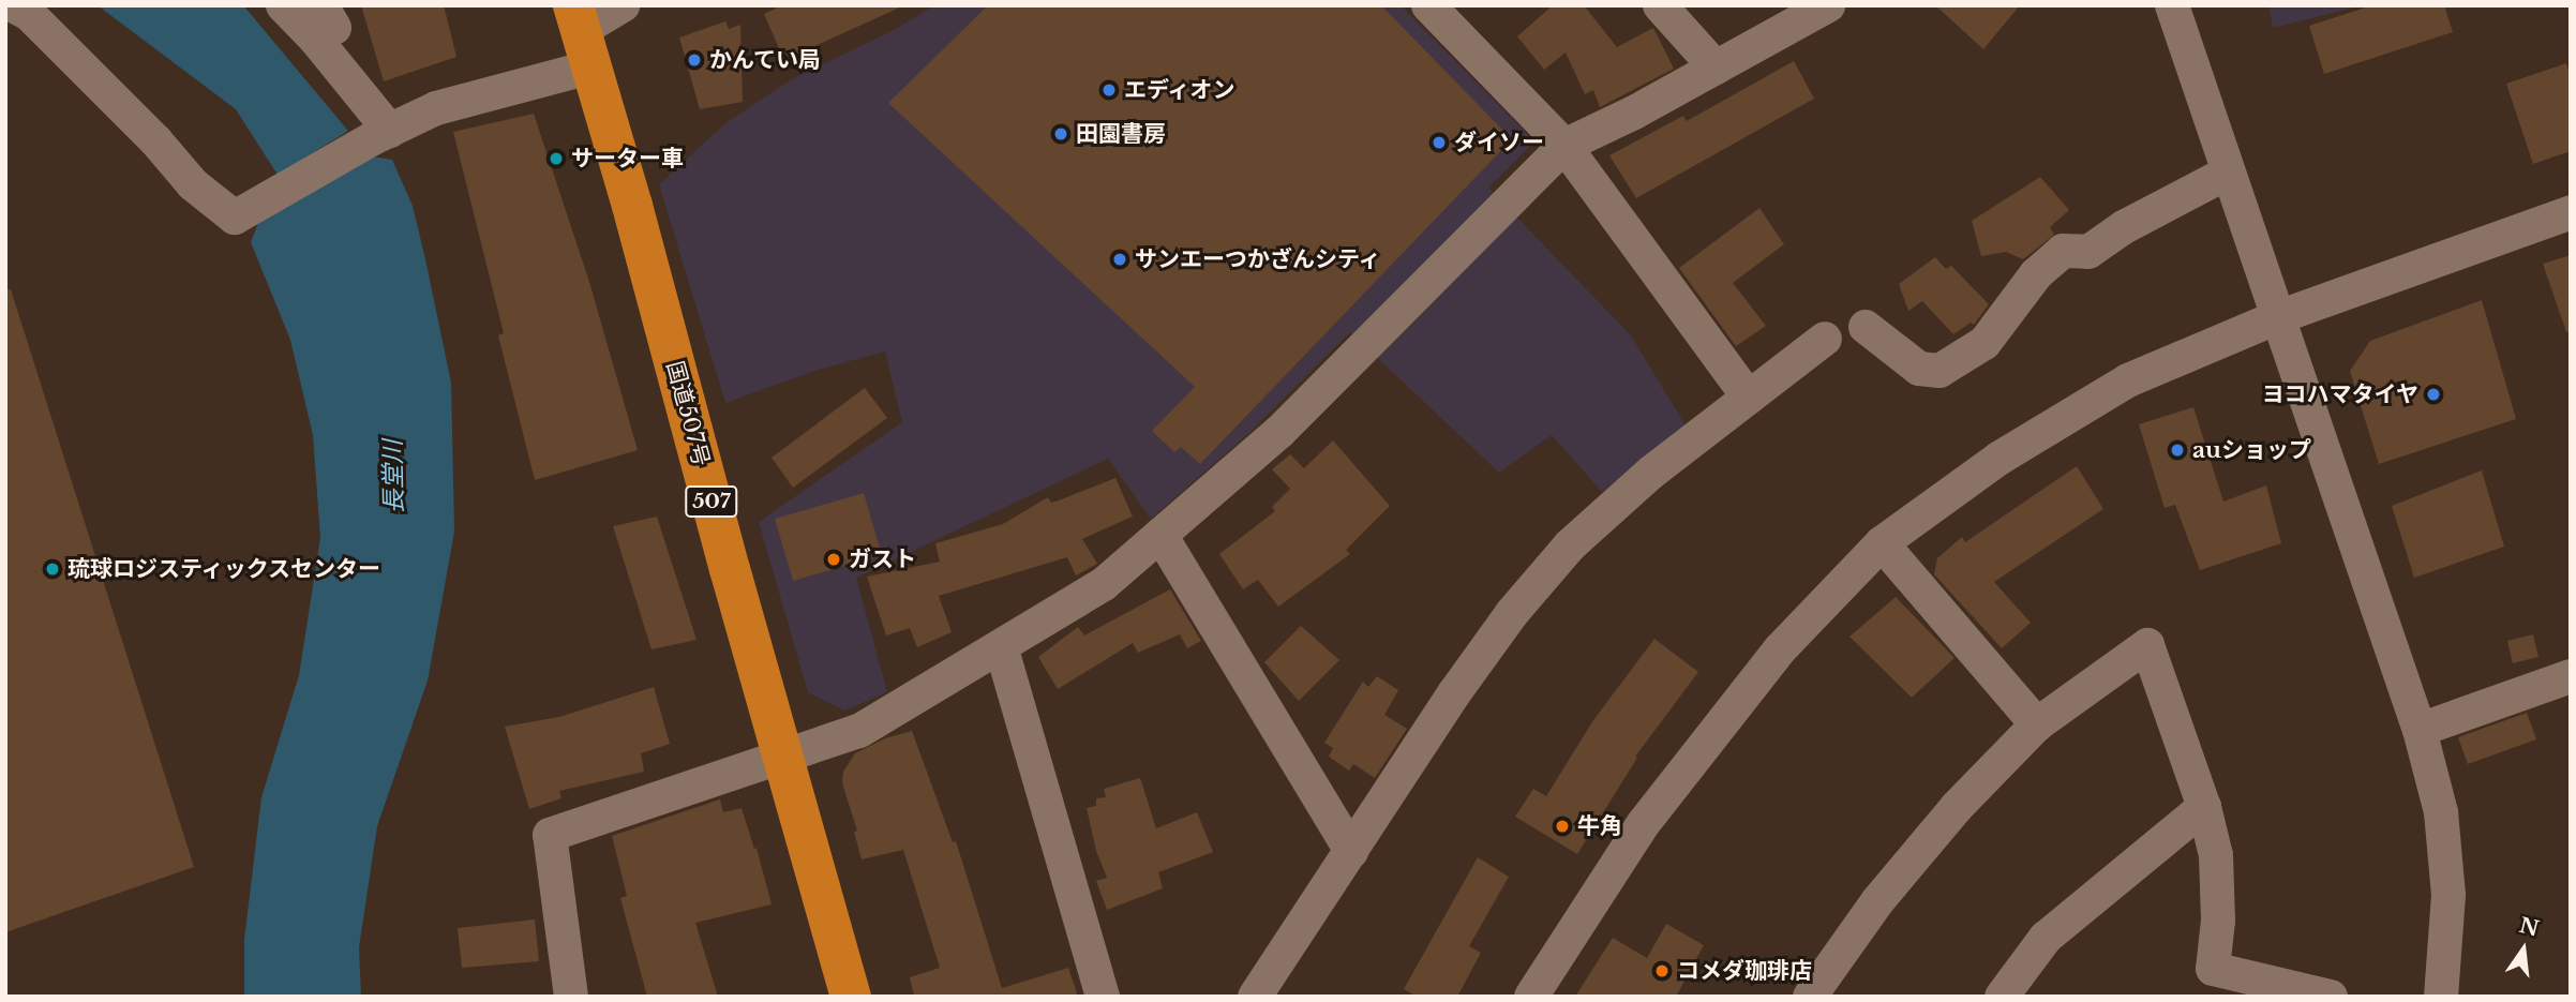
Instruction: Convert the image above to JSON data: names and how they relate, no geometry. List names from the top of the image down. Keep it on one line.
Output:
{"streets":{"highway":["国道507号","507"]},"water":["長堂川"],"places":["かんてい局","エディオン","田園書房","ダイソー","サーター車","サンエーつかざんシティ","ヨコハマタイヤ","auショップ","ガスト","琉球ロジスティックスセンター","牛角","コメダ珈琲店"],"north":"top"}
